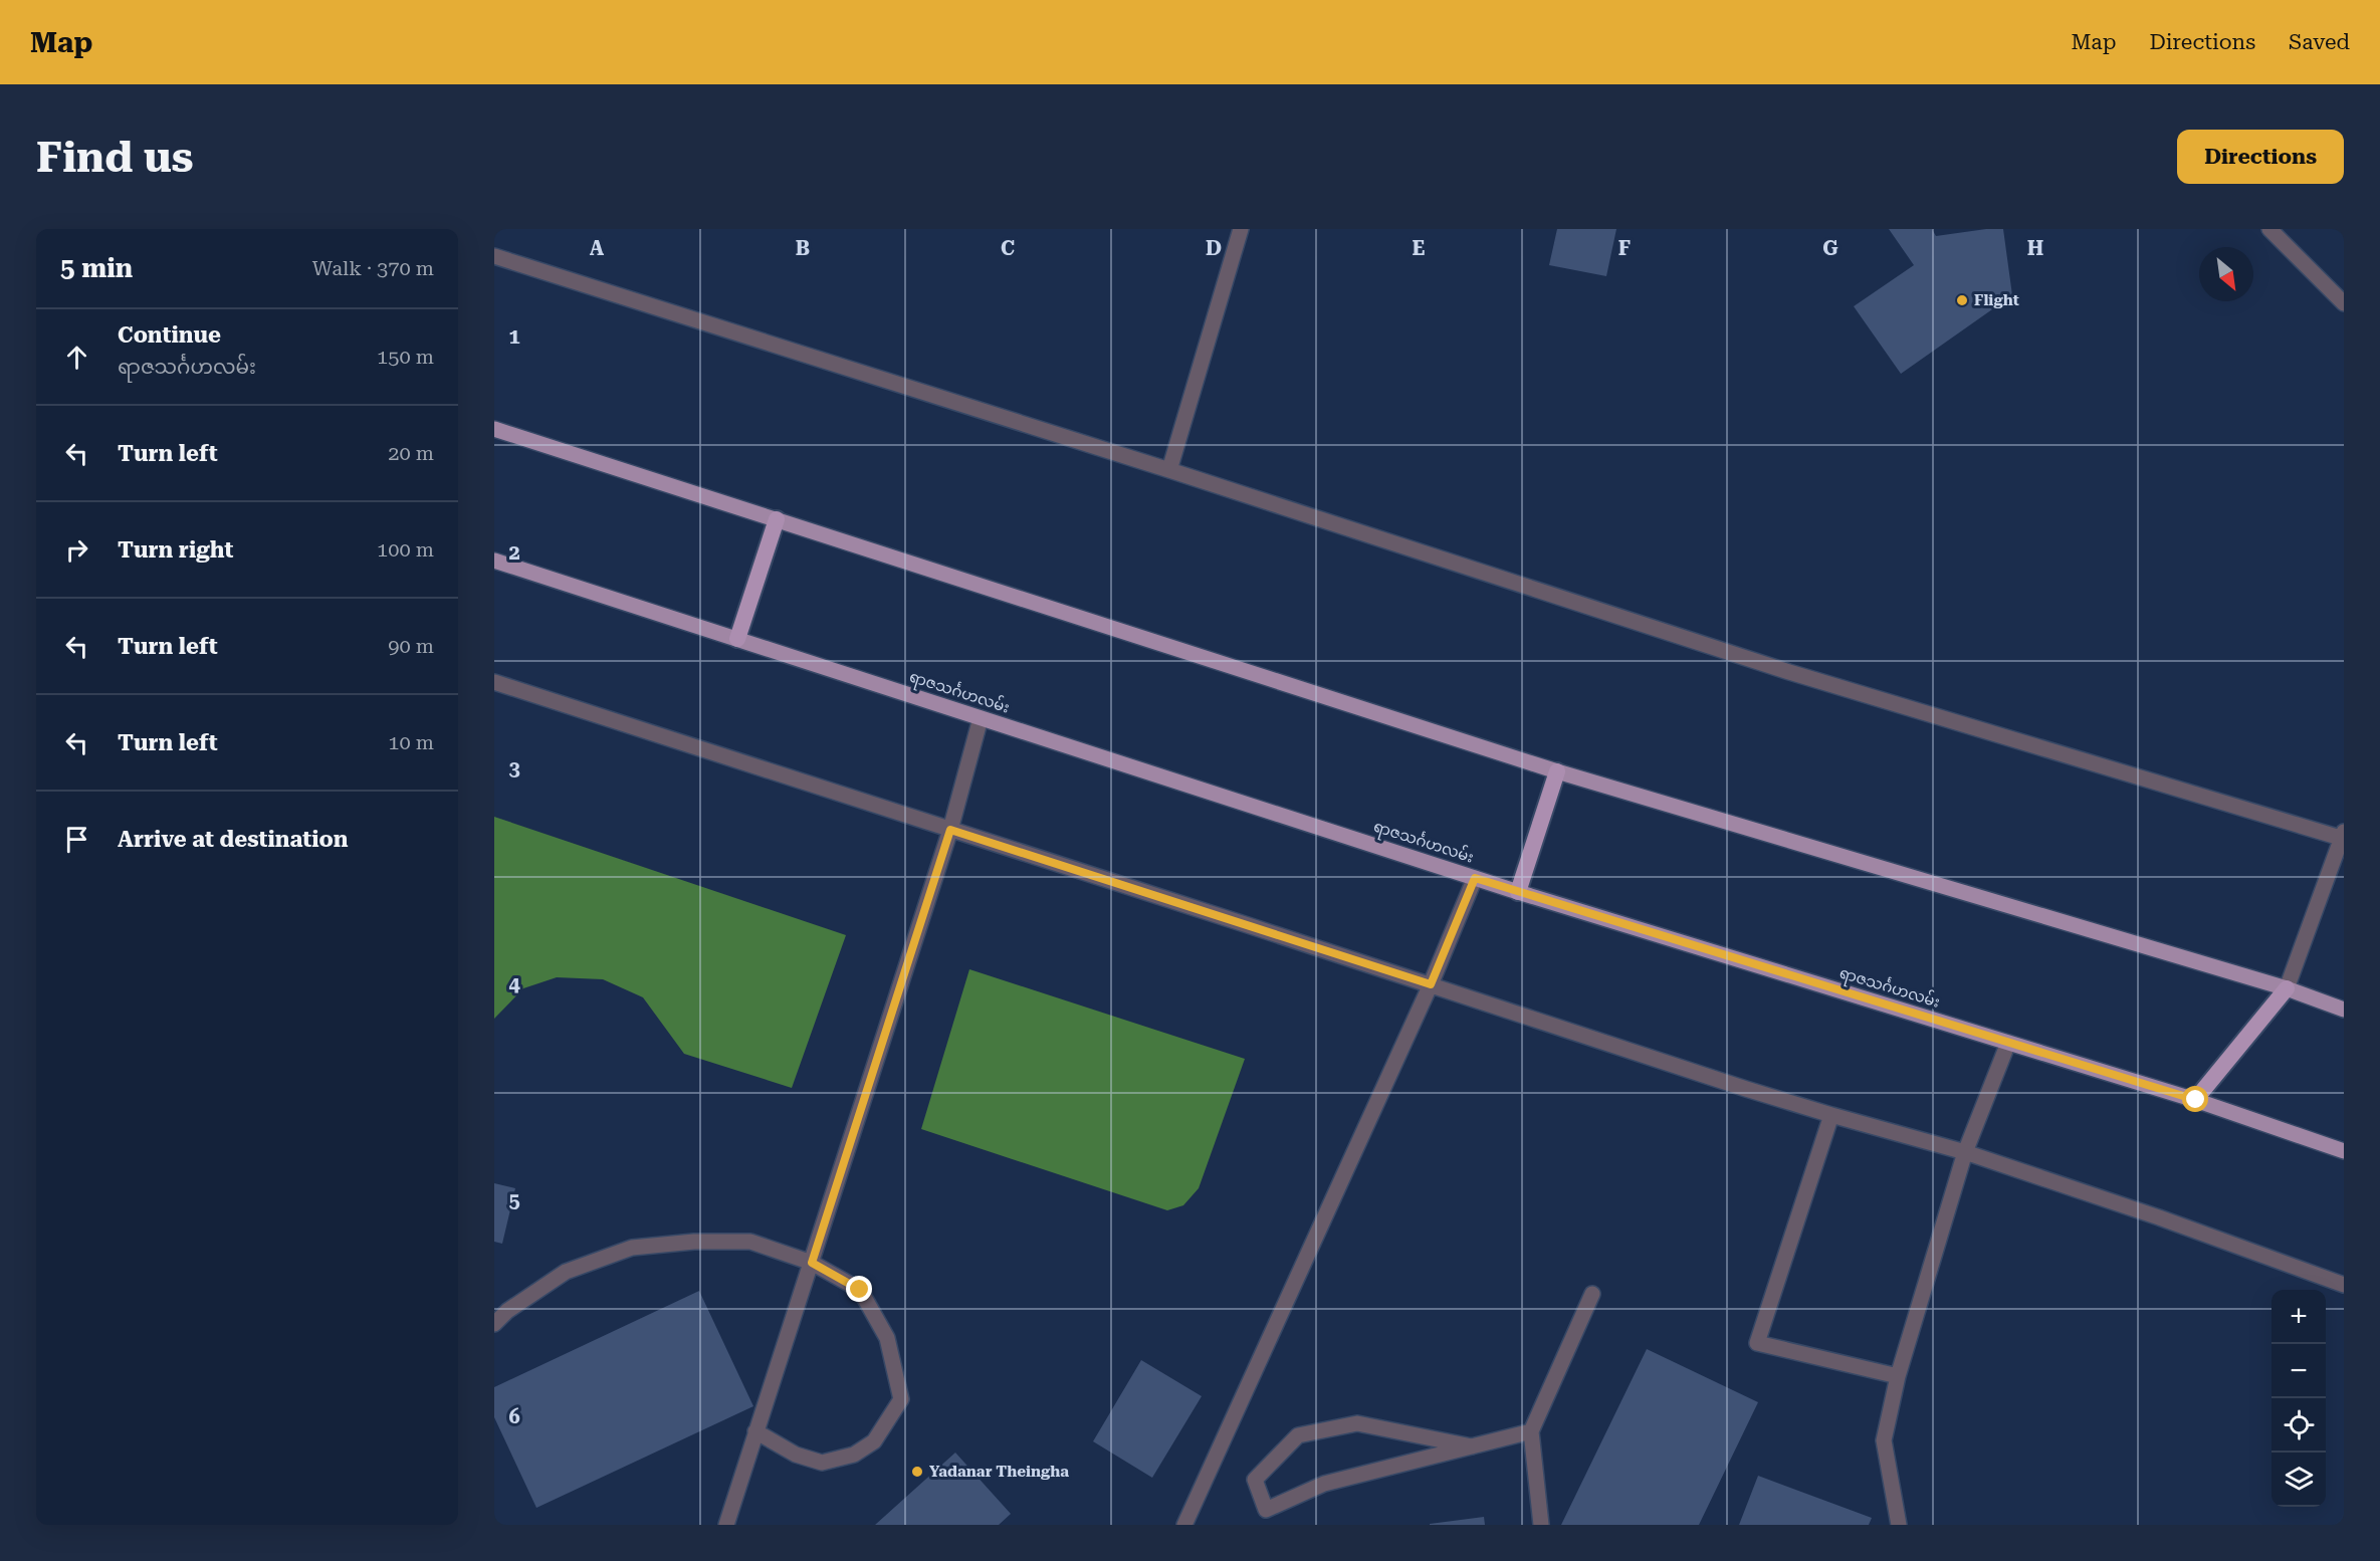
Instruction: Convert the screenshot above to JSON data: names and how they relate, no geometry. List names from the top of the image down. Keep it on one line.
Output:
{"streets":{"main road":["ရာဇသင်္ဂဟလမ်း"]},"places":["Flight","Yadanar Theingha"],"north":"bottom right","page":{"header":"Map","nav":["Map","Directions","Saved"],"buttons":"Directions","title":"Find us","heading":["5 min","Walk · 370 m"],"list":[["Continue","ရာဇသင်္ဂဟလမ်း","150 m"],["Turn left","20 m"],["Turn right","100 m"],["Turn left","90 m"],["Turn left","10 m"],"Arrive at destination"],"map_buttons":["+","−"]},"grid":{"columns":["A","B","C","D","E","F","G","H"],"rows":["1","2","3","4","5","6"]}}
